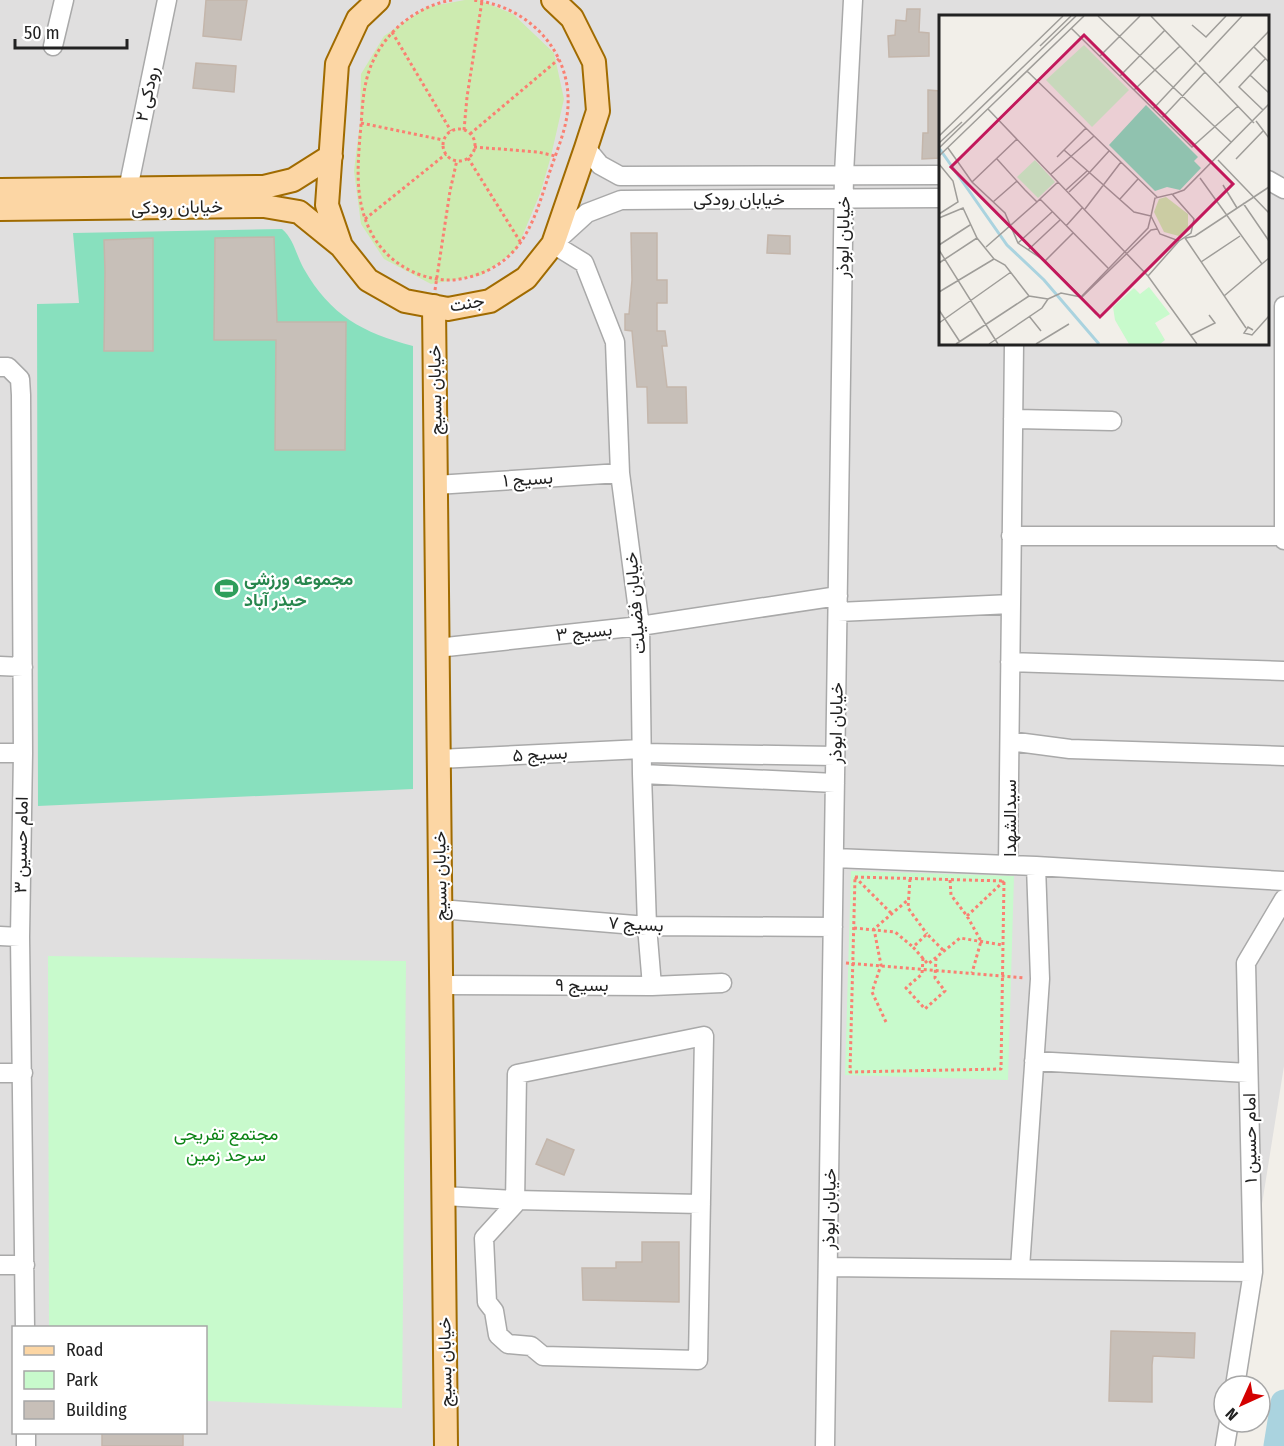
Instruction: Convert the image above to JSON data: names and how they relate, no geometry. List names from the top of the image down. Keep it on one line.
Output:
{"streets":{"main road":["خیابان رودکی","جنت","خیابان بسیج"],"street":["رودکی ۲","خیابان ابوذر","بسیج ۱","خیابان فضیلت","بسیج ۳","بسیج ۵","سیدالشهدا","امام حسین ۳","بسیج ۷","بسیج ۹","امام حسین ۱"]},"crossings":[["رودکی ۲","خیابان رودکی"],["خیابان رودکی","خیابان ابوذر"],["خیابان رودکی","جنت"],["خیابان رودکی","خیابان فضیلت"],["خیابان ابوذر","بسیج ۳"],["خیابان ابوذر","بسیج ۵"],["خیابان ابوذر","بسیج ۷"],["جنت","خیابان بسیج"],["جنت","خیابان فضیلت"],["خیابان بسیج","بسیج ۱"],["خیابان بسیج","بسیج ۳"],["خیابان بسیج","بسیج ۵"],["خیابان بسیج","بسیج ۷"],["خیابان بسیج","بسیج ۹"],["بسیج ۱","خیابان فضیلت"],["خیابان فضیلت","بسیج ۳"],["خیابان فضیلت","بسیج ۵"],["خیابان فضیلت","بسیج ۷"],["خیابان فضیلت","بسیج ۹"],["بسیج ۳","سیدالشهدا"]],"parks":["مجتمع تفریحی سرحد زمین"],"places":{"sports":["مجموعه ورزشی حیدر آباد"]},"legend":["Road","Park","Building"],"scale_bar":"50 m","north":"bottom left"}
